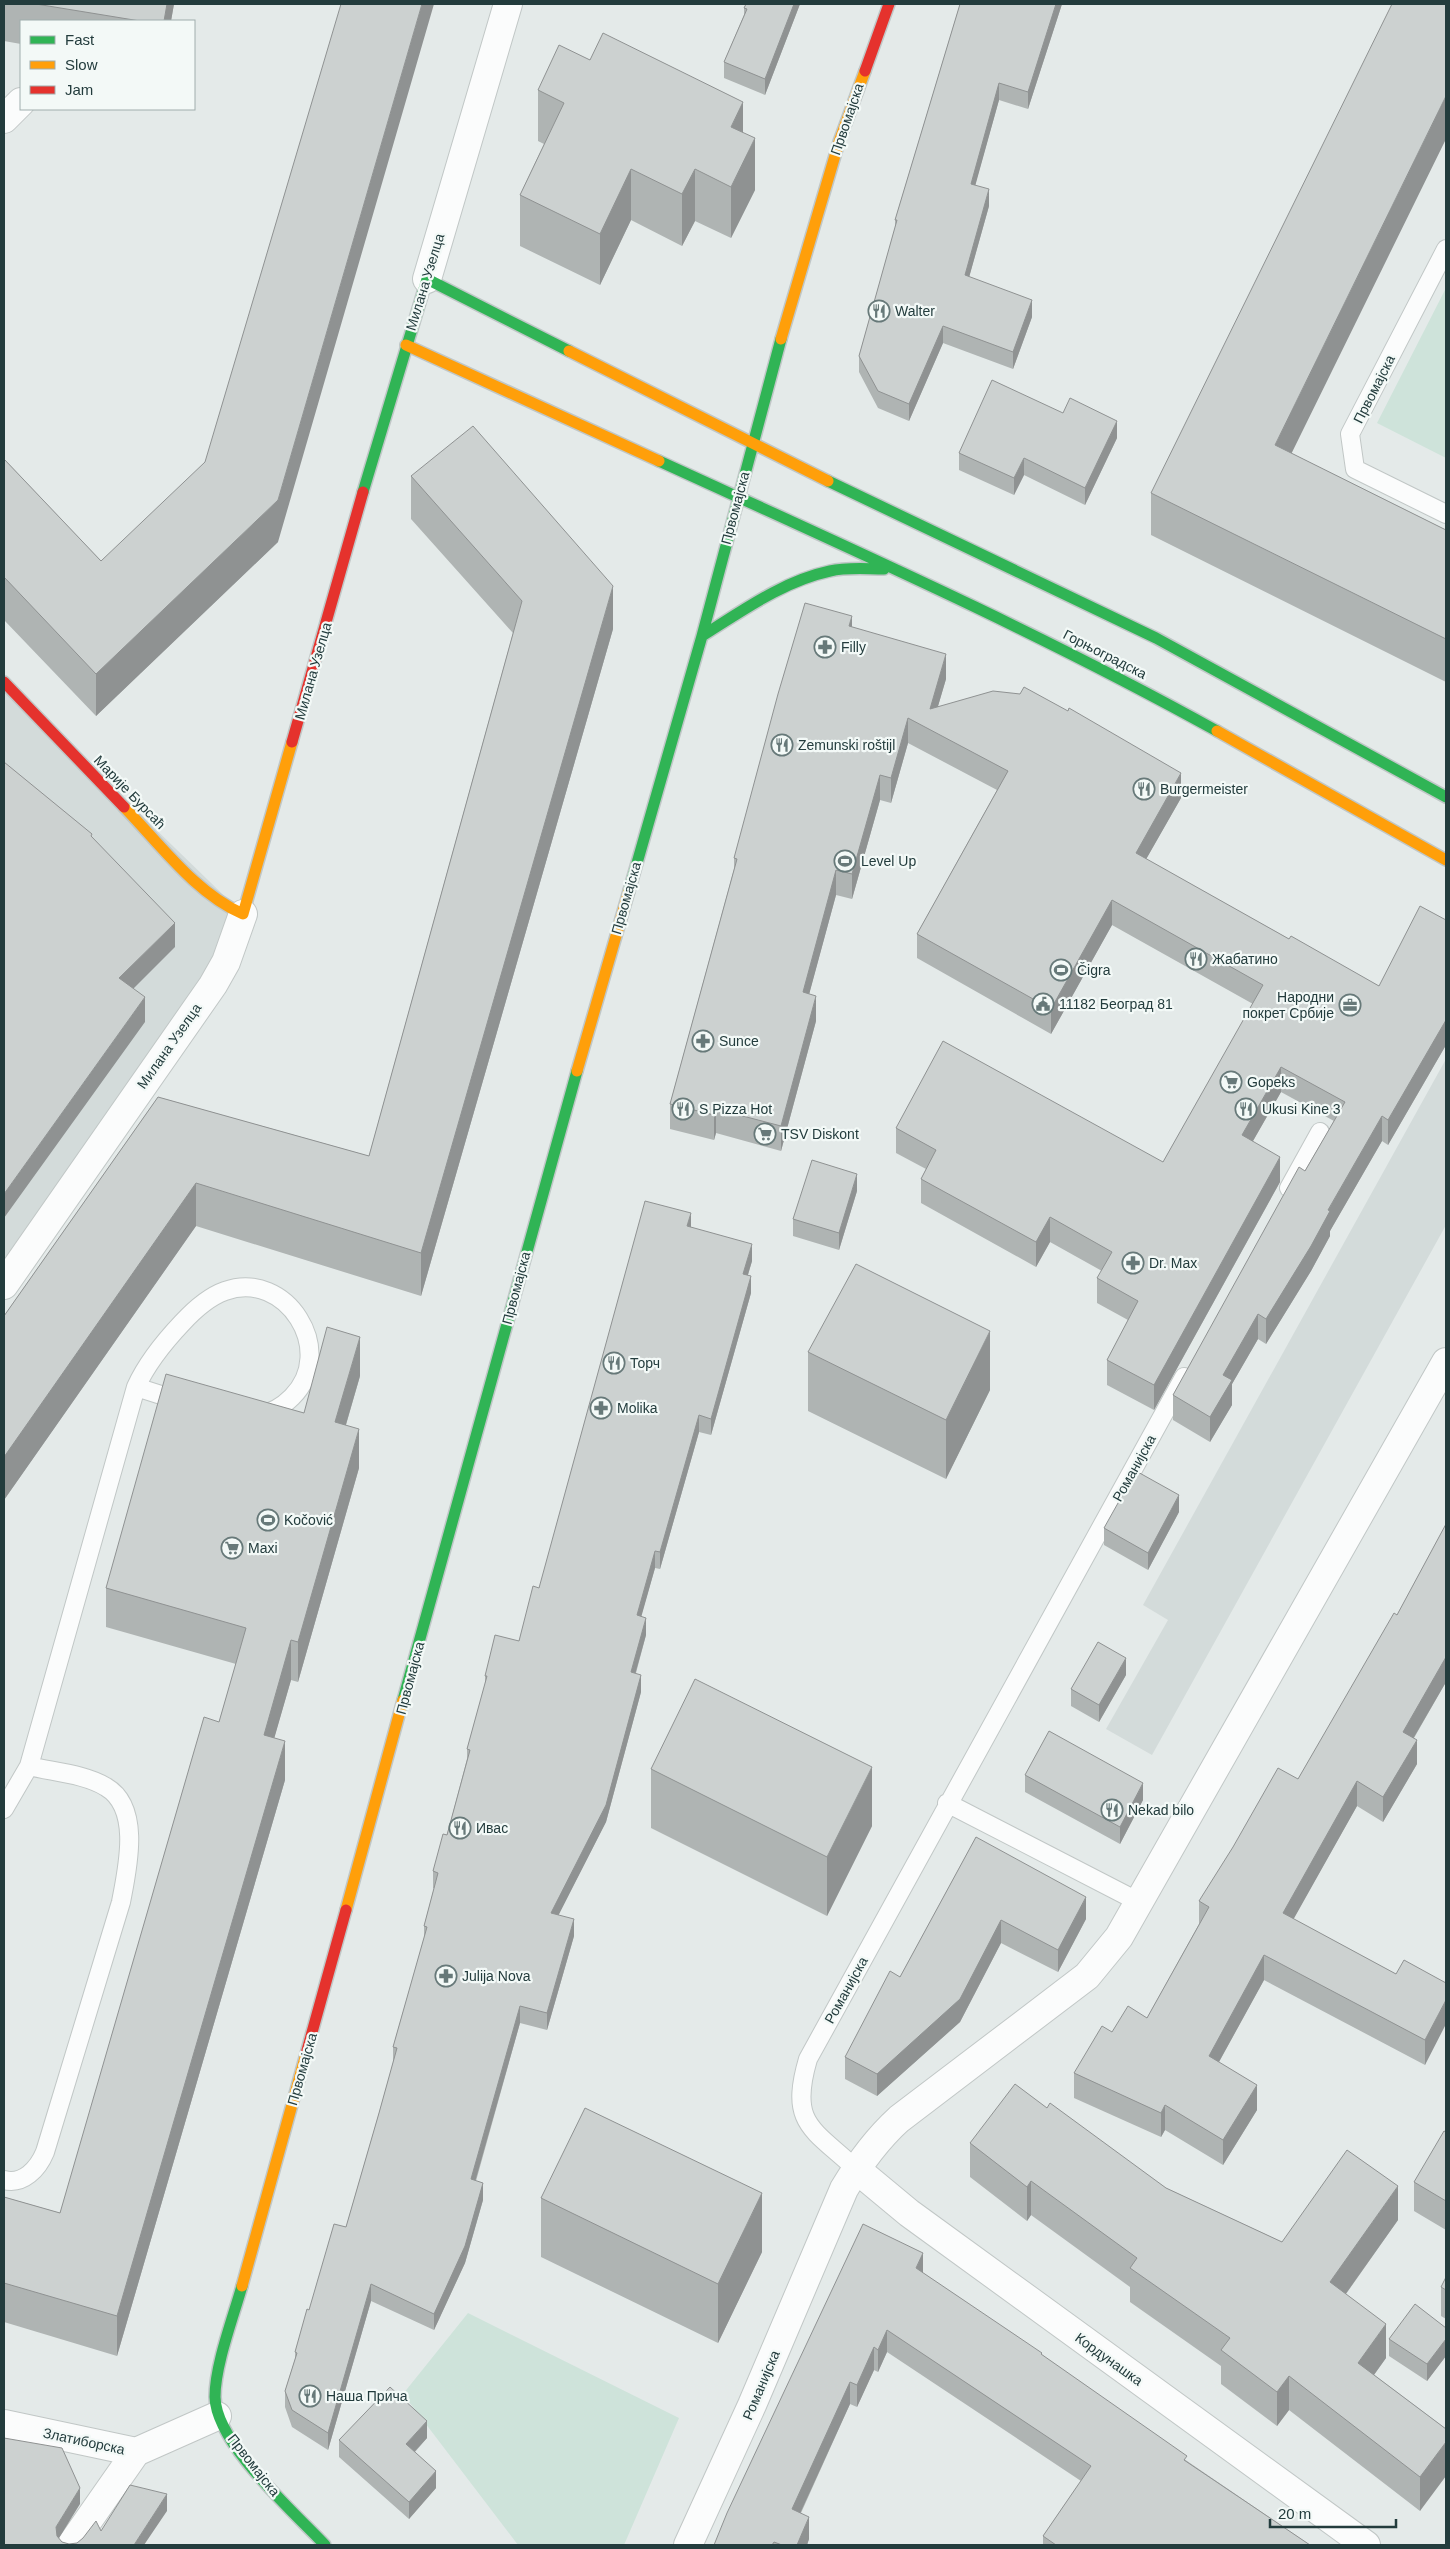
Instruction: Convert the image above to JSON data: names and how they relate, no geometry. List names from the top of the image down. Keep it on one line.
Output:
{"streets":{"street":["Првомајска","Милана Узелца","Горњоградска","Марије Бурсаћ","Романијска","Кордунашка","Златиборска"]},"crossings":[["Првомајска","Горњоградска"],["Првомајска","Златиборска"],["Милана Узелца","Горњоградска"],["Милана Узелца","Марије Бурсаћ"],["Романијска","Кордунашка"]],"places":{"restaurant":["Walter","Zemunski roštijl","Burgermeister","Жабатино","S Pizza Hot","Ukusi Kine 3","Торч","Nekad bilo","Ивас","Наша Прича"],"pharmacy":["Filly","Sunce","Dr. Max","Molika","Julija Nova"],"sports":["Level Up","Čigra","Kočović"],"public building":["11182 Београд 81"],"office":["Народни покрет Србије"],"supermarket":["Gopeks","TSV Diskont","Maxi"]},"legend":["Fast","Slow","Jam"],"scale_bar":"20 m"}
